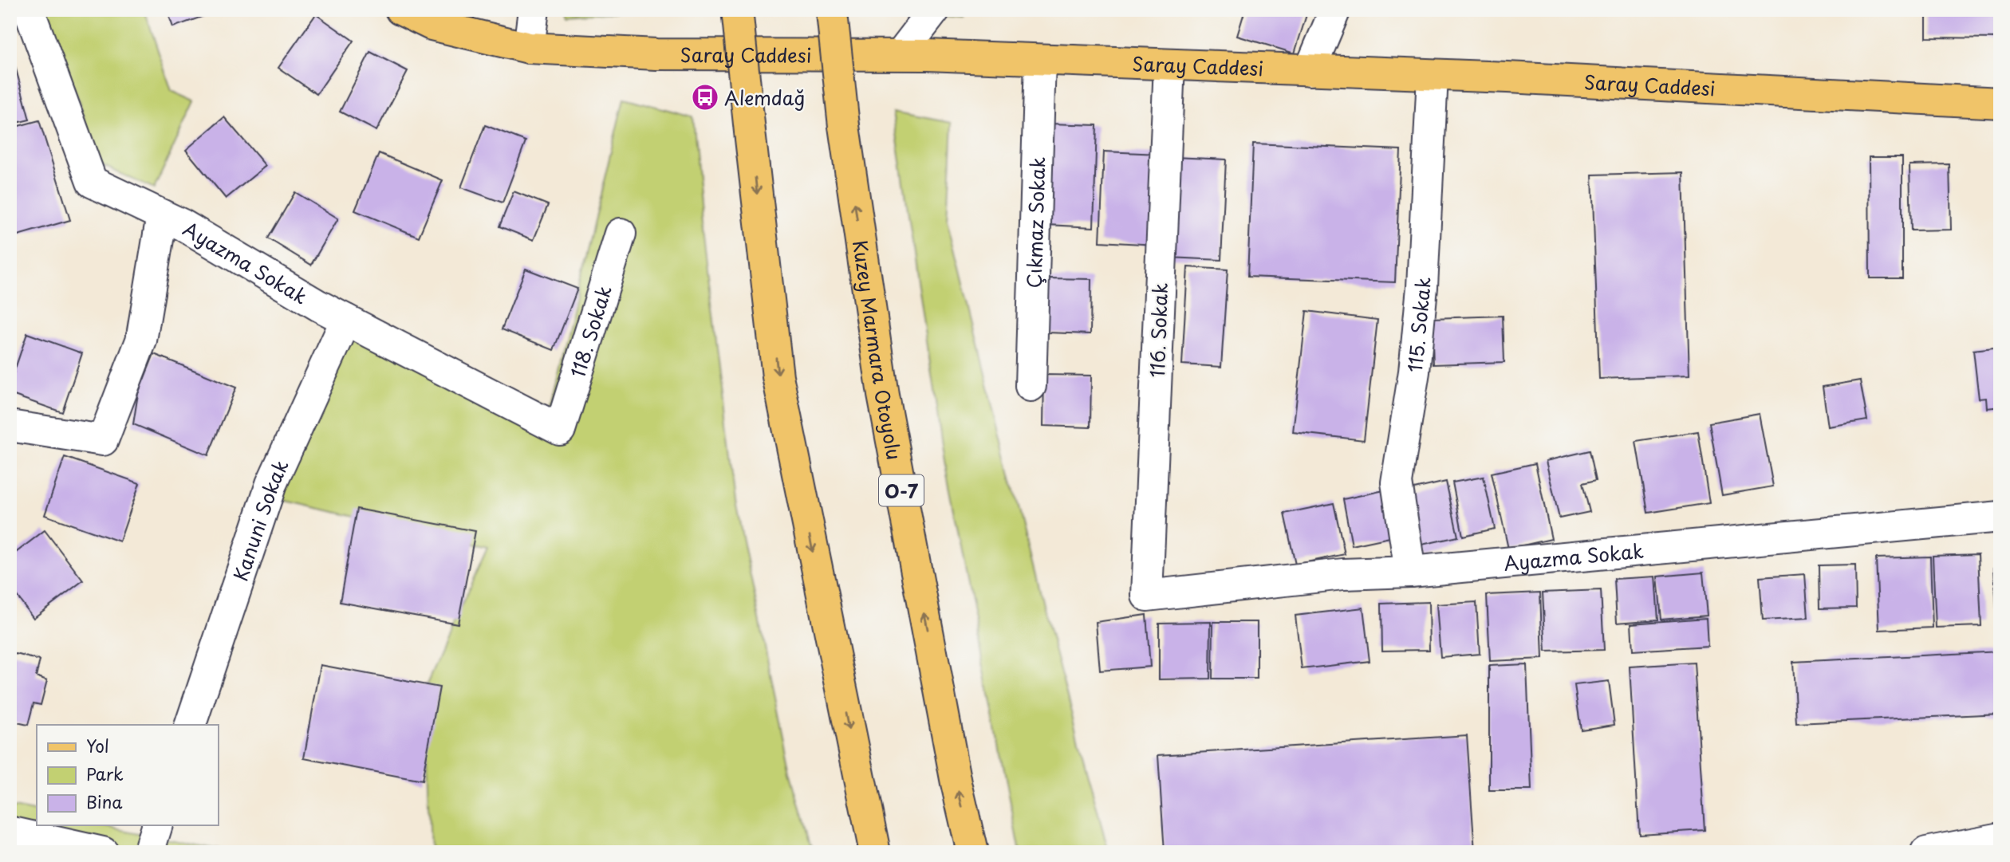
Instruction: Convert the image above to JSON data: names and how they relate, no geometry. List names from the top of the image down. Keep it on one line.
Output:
{"streets":{"main road":["Saray Caddesi","Kuzey Marmara Otoyolu","O-7"],"street":["Çıkmaz Sokak","Ayazma Sokak","115. Sokak","116. Sokak","118. Sokak","Kanuni Sokak"]},"crossings":[["Saray Caddesi","Çıkmaz Sokak"],["Saray Caddesi","115. Sokak"],["Saray Caddesi","116. Sokak"],["Ayazma Sokak","115. Sokak"],["Ayazma Sokak","116. Sokak"],["Ayazma Sokak","118. Sokak"],["Ayazma Sokak","Kanuni Sokak"]],"places":{"bus stop":["Alemdağ"]},"legend":["Yol","Park","Bina"]}
